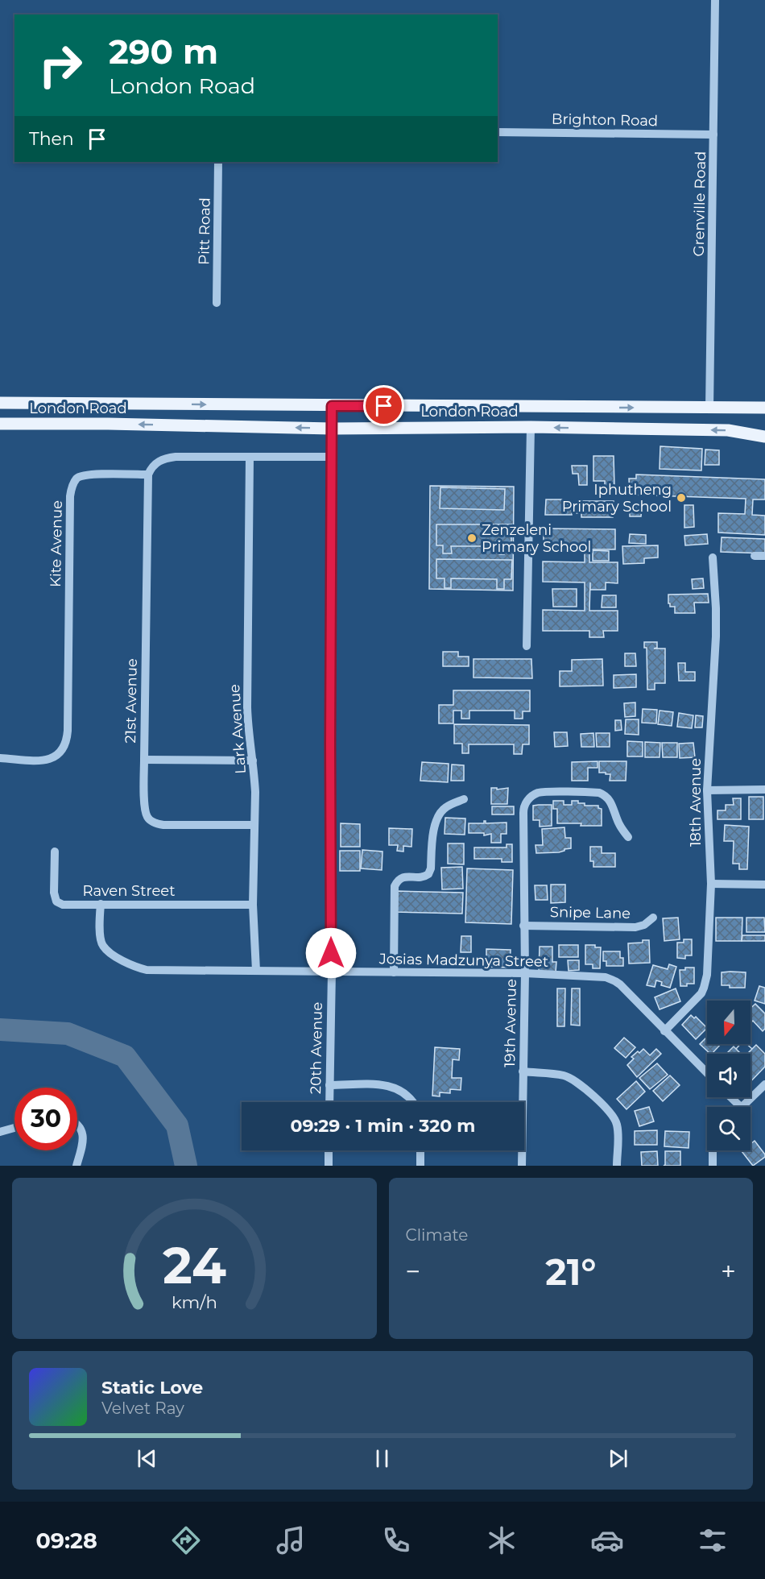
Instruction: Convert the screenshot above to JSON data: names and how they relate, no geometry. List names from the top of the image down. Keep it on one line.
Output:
{"streets":{"main road":["London Road"],"street":["Brighton Road","Grenville Road","Pitt Road","Kite Avenue","21st Avenue","Lark Avenue","18th Avenue","Raven Street","Snipe Lane","Josias Madzunya Street","19th Avenue","20th Avenue"]},"crossings":[["Brighton Road","Grenville Road"],["Grenville Road","London Road"],["London Road","20th Avenue"],["Kite Avenue","21st Avenue"],["21st Avenue","Lark Avenue"],["Lark Avenue","Raven Street"],["Lark Avenue","Josias Madzunya Street"],["18th Avenue","Josias Madzunya Street"],["Raven Street","Josias Madzunya Street"],["Snipe Lane","19th Avenue"],["Josias Madzunya Street","19th Avenue"],["Josias Madzunya Street","20th Avenue"]],"places":["Iphutheng Primary School","Zenzeleni Primary School"],"north":"bottom","page":{"turn":["290 m","London Road"],"then":"Then","limit":"30","trip":"09:29 · 1 min · 320 m","tile":"Climate","heat":["−","21°","+"],"song":["Static Love","Velvet Ray"],"tabs":"09:28","gauge":["24","km/h"]}}
